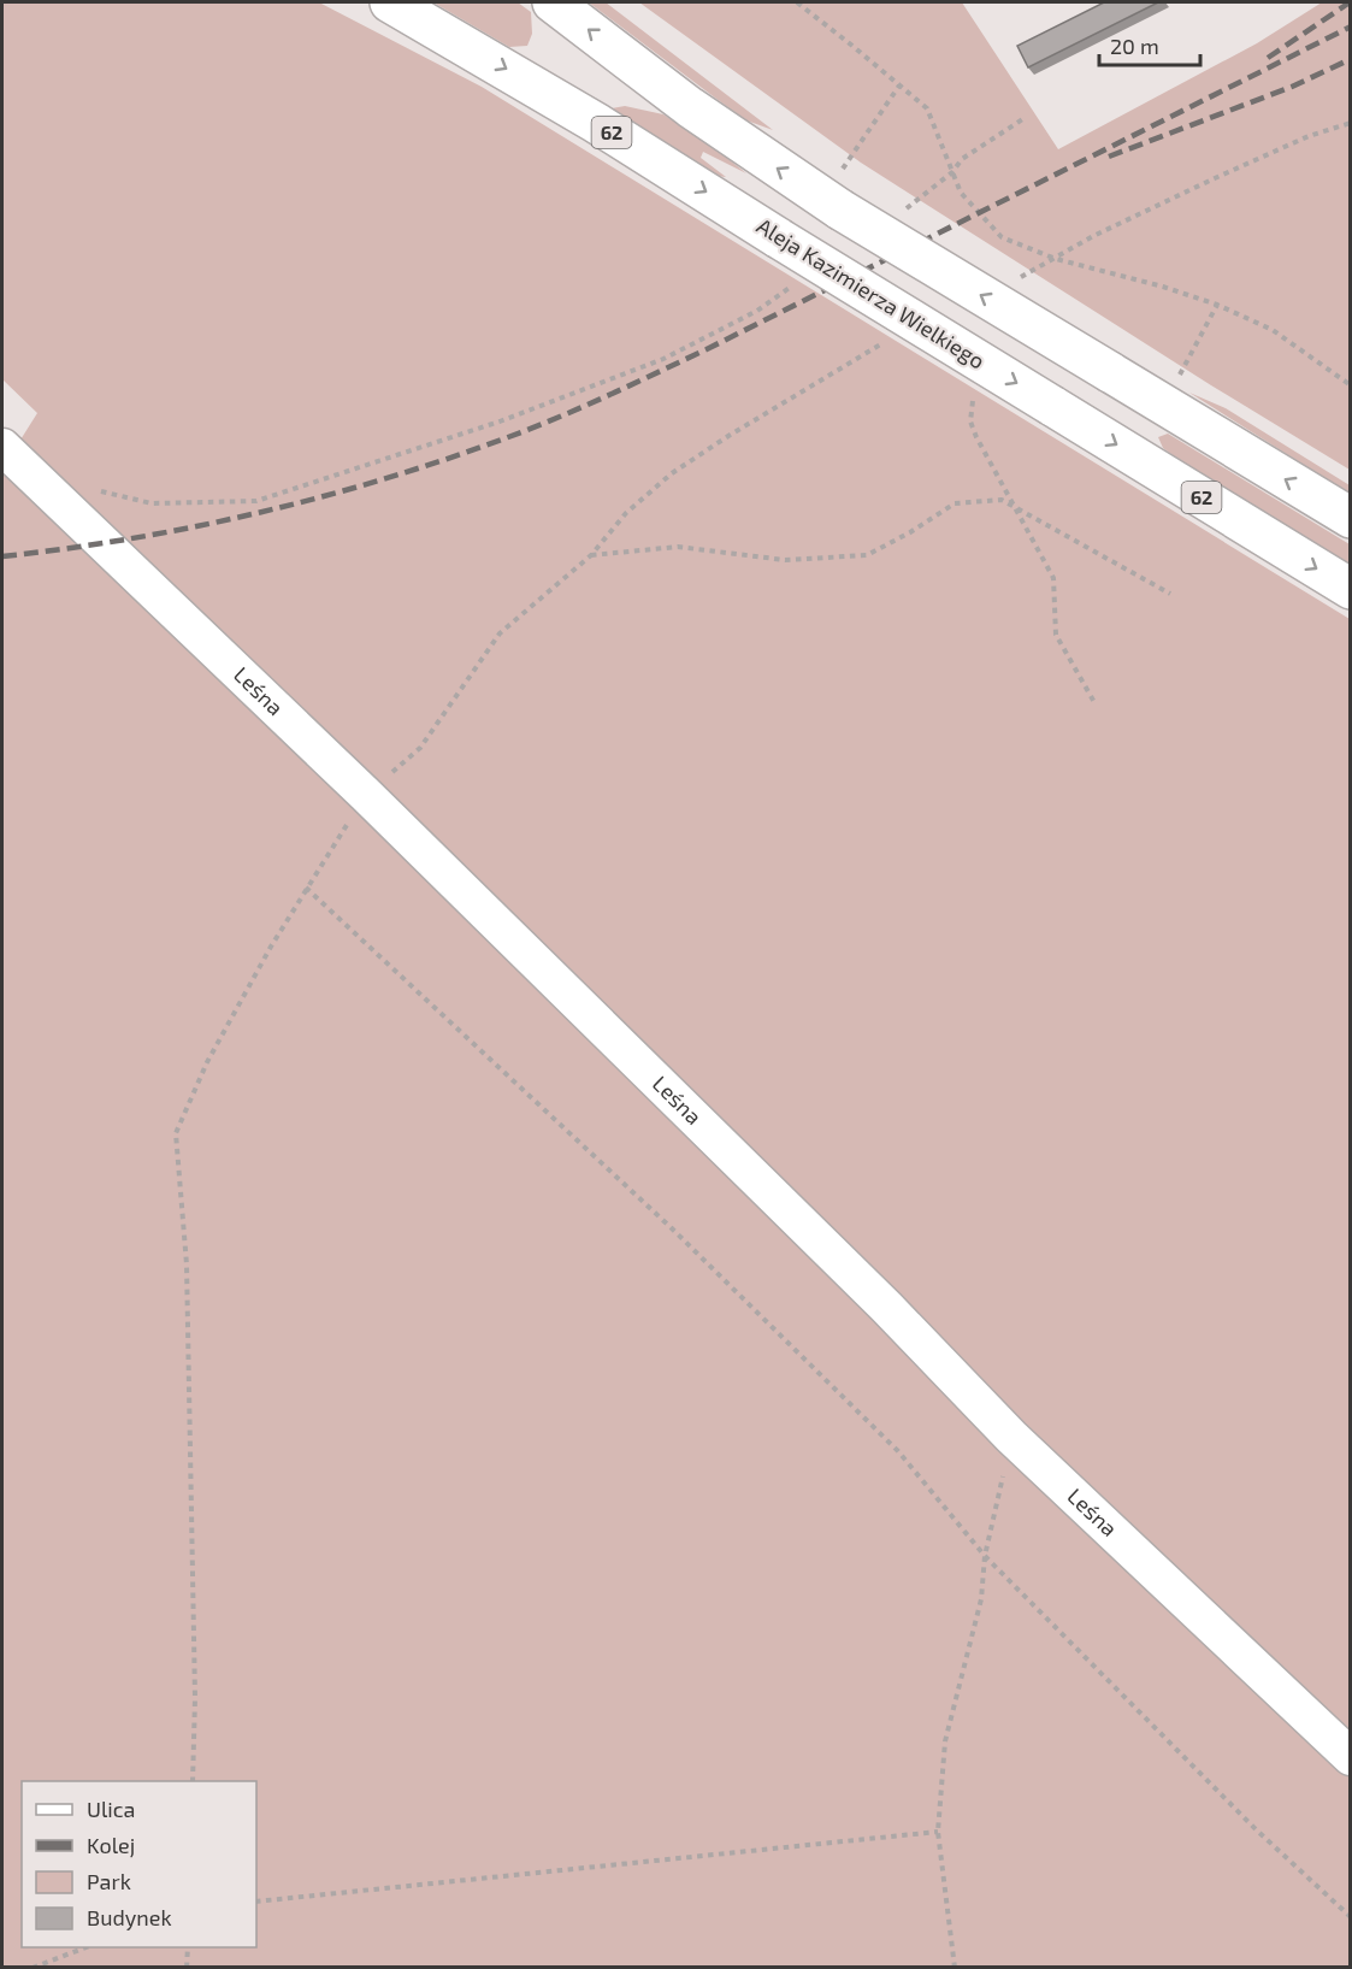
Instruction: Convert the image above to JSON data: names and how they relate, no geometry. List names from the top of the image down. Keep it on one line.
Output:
{"streets":{"main road":["62","Aleja Kazimierza Wielkiego"],"street":["Leśna"]},"legend":["Ulica","Kolej","Park","Budynek"],"scale_bar":"20 m"}
